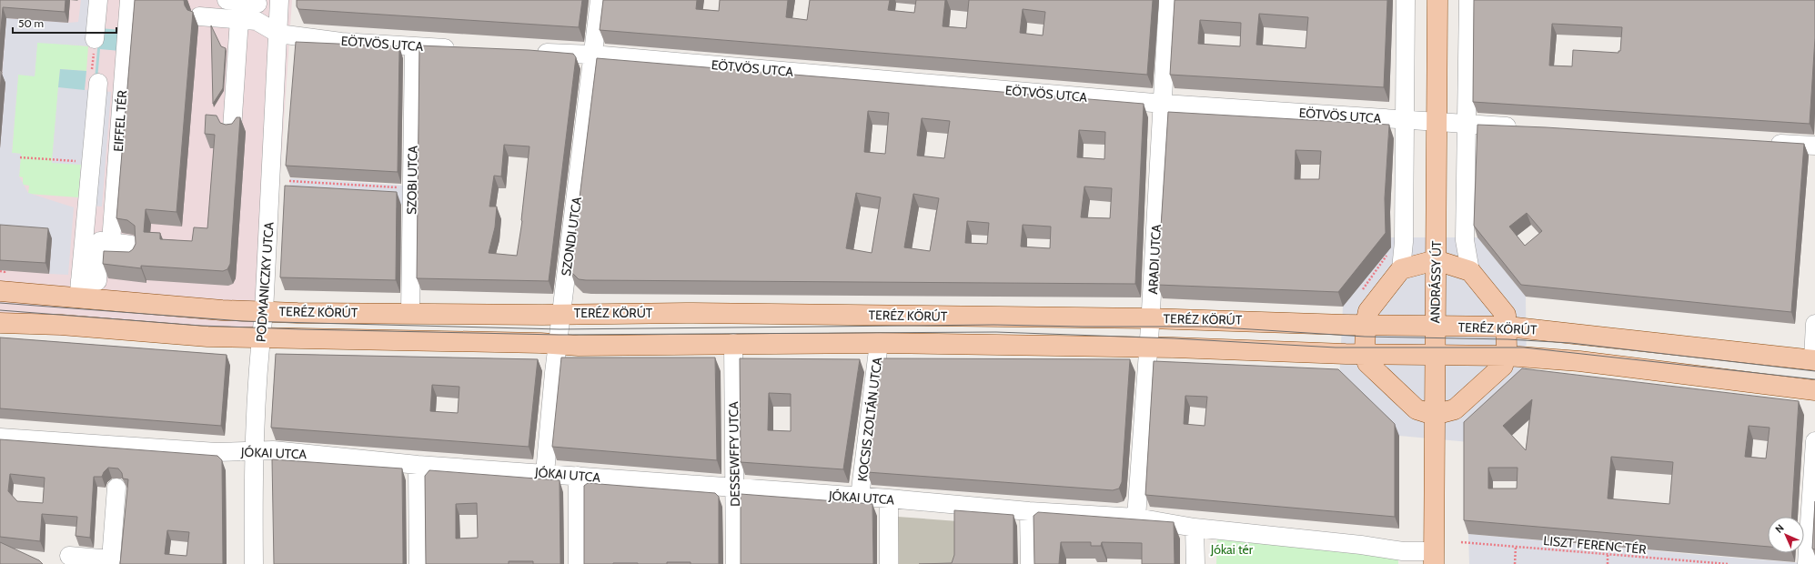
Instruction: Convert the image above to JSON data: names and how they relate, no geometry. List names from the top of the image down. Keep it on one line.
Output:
{"streets":{"main road":["ANDRÁSSY ÚT","TERÉZ KÖRÚT"],"street":["EÖTVÖS UTCA","EIFFEL TÉR","SZOBI UTCA","SZONDI UTCA","ARADI UTCA","PODMANICZKY UTCA","KOCSIS ZOLTÁN UTCA","JÓKAI UTCA","DESSEWFFY UTCA"],"path":["LISZT FERENC TÉR"]},"crossings":[["EÖTVÖS UTCA","SZOBI UTCA"],["EÖTVÖS UTCA","SZONDI UTCA"],["EÖTVÖS UTCA","ARADI UTCA"],["EÖTVÖS UTCA","PODMANICZKY UTCA"],["EÖTVÖS UTCA","ANDRÁSSY ÚT"],["EIFFEL TÉR","TERÉZ KÖRÚT"],["SZOBI UTCA","TERÉZ KÖRÚT"],["SZONDI UTCA","TERÉZ KÖRÚT"],["SZONDI UTCA","JÓKAI UTCA"],["ARADI UTCA","TERÉZ KÖRÚT"],["ARADI UTCA","JÓKAI UTCA"],["PODMANICZKY UTCA","TERÉZ KÖRÚT"],["PODMANICZKY UTCA","JÓKAI UTCA"],["ANDRÁSSY ÚT","TERÉZ KÖRÚT"],["KOCSIS ZOLTÁN UTCA","JÓKAI UTCA"],["JÓKAI UTCA","DESSEWFFY UTCA"]],"parks":["Jókai tér"],"scale_bar":"50 m","north":"top left"}
